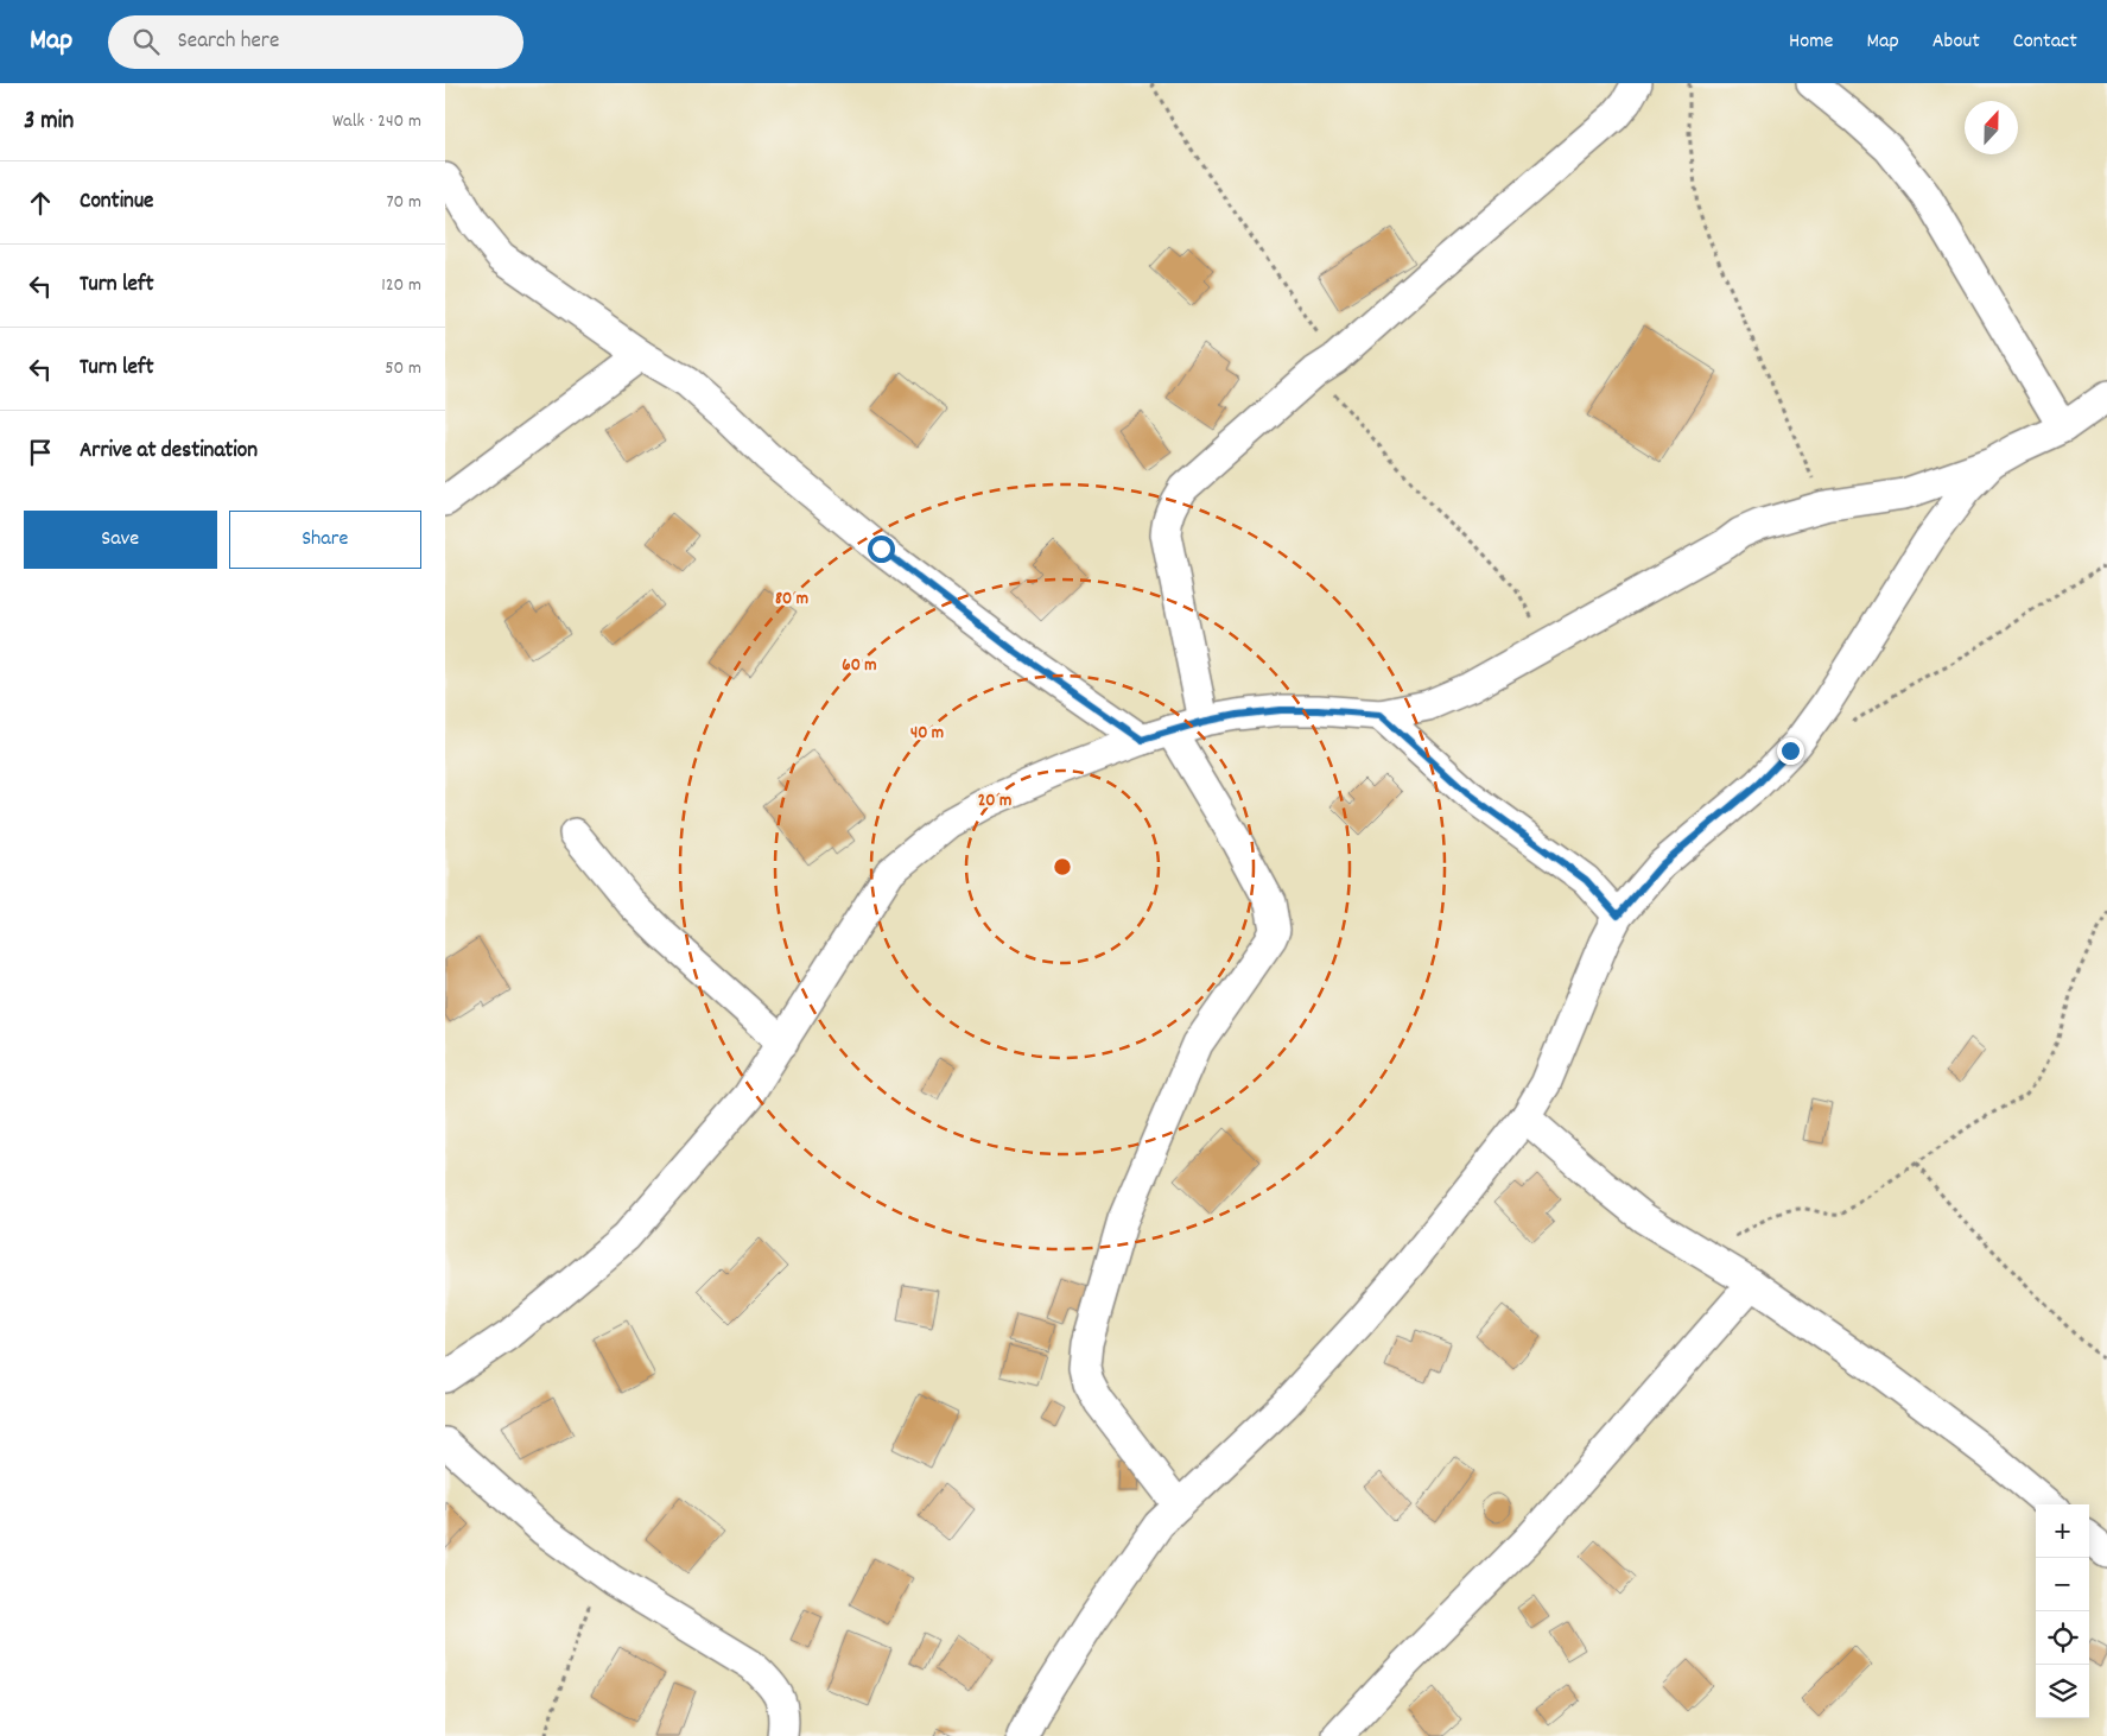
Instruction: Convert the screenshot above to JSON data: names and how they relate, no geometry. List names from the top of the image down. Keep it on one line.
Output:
{"north":"top","page":{"header":"Map","search":"Search here","nav":["Home","Map","About","Contact"],"heading":["3 min","Walk · 240 m"],"list":[["Continue","70 m"],["Turn left","120 m"],["Turn left","50 m"],"Arrive at destination"],"buttons":["Save","Share"],"map_buttons":["+","−"]},"rings":["80 m","60 m","40 m","20 m"]}
